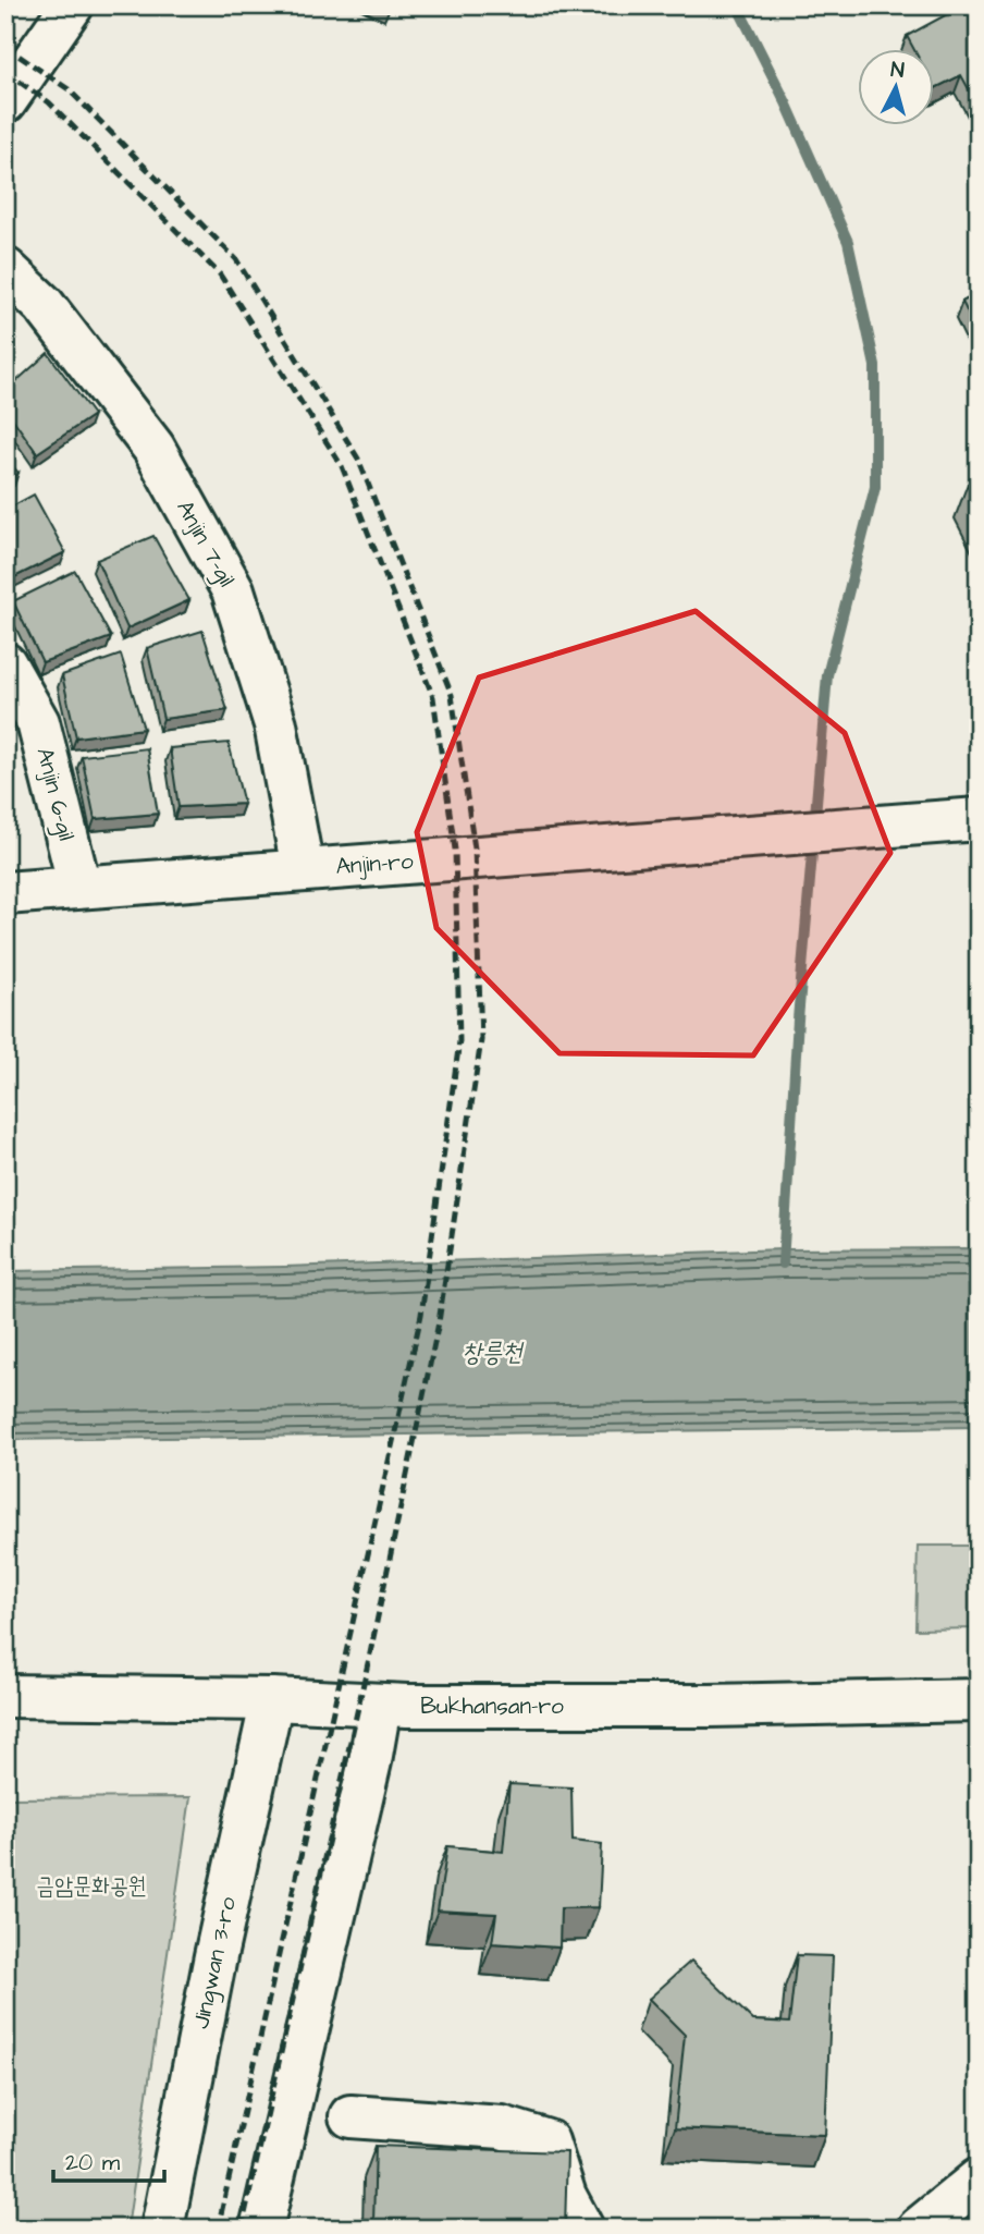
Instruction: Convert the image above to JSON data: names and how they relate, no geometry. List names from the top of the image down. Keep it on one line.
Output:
{"streets":{"street":["Anjin 7-gil","Anjin 6-gil","Anjin-ro","Bukhansan-ro","Jingwan 3-ro"]},"crossings":[["Anjin 7-gil","Anjin-ro"],["Anjin 6-gil","Anjin-ro"],["Bukhansan-ro","Jingwan 3-ro"]],"water":["창릉천"],"parks":["금암문화공원"],"scale_bar":"20 m","north":"top"}
